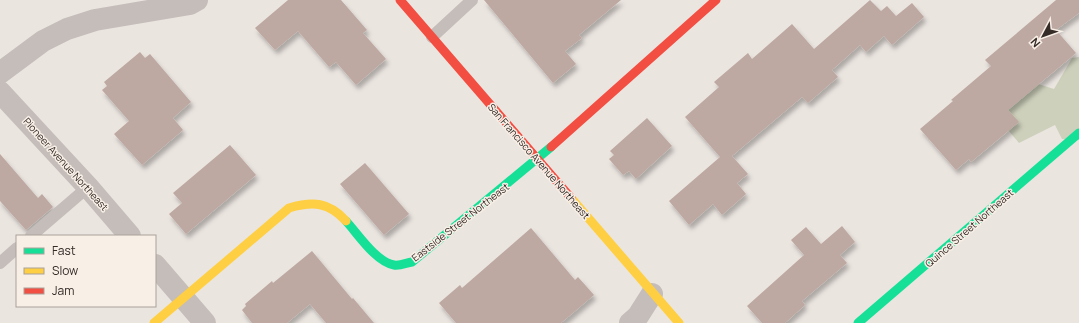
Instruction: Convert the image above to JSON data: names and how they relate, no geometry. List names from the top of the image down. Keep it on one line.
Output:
{"streets":{"street":["San Francisco Avenue Northeast","Pioneer Avenue Northeast","Eastside Street Northeast","Quince Street Northeast"]},"crossings":[["San Francisco Avenue Northeast","Eastside Street Northeast"]],"legend":["Fast","Slow","Jam"],"north":"bottom left"}
